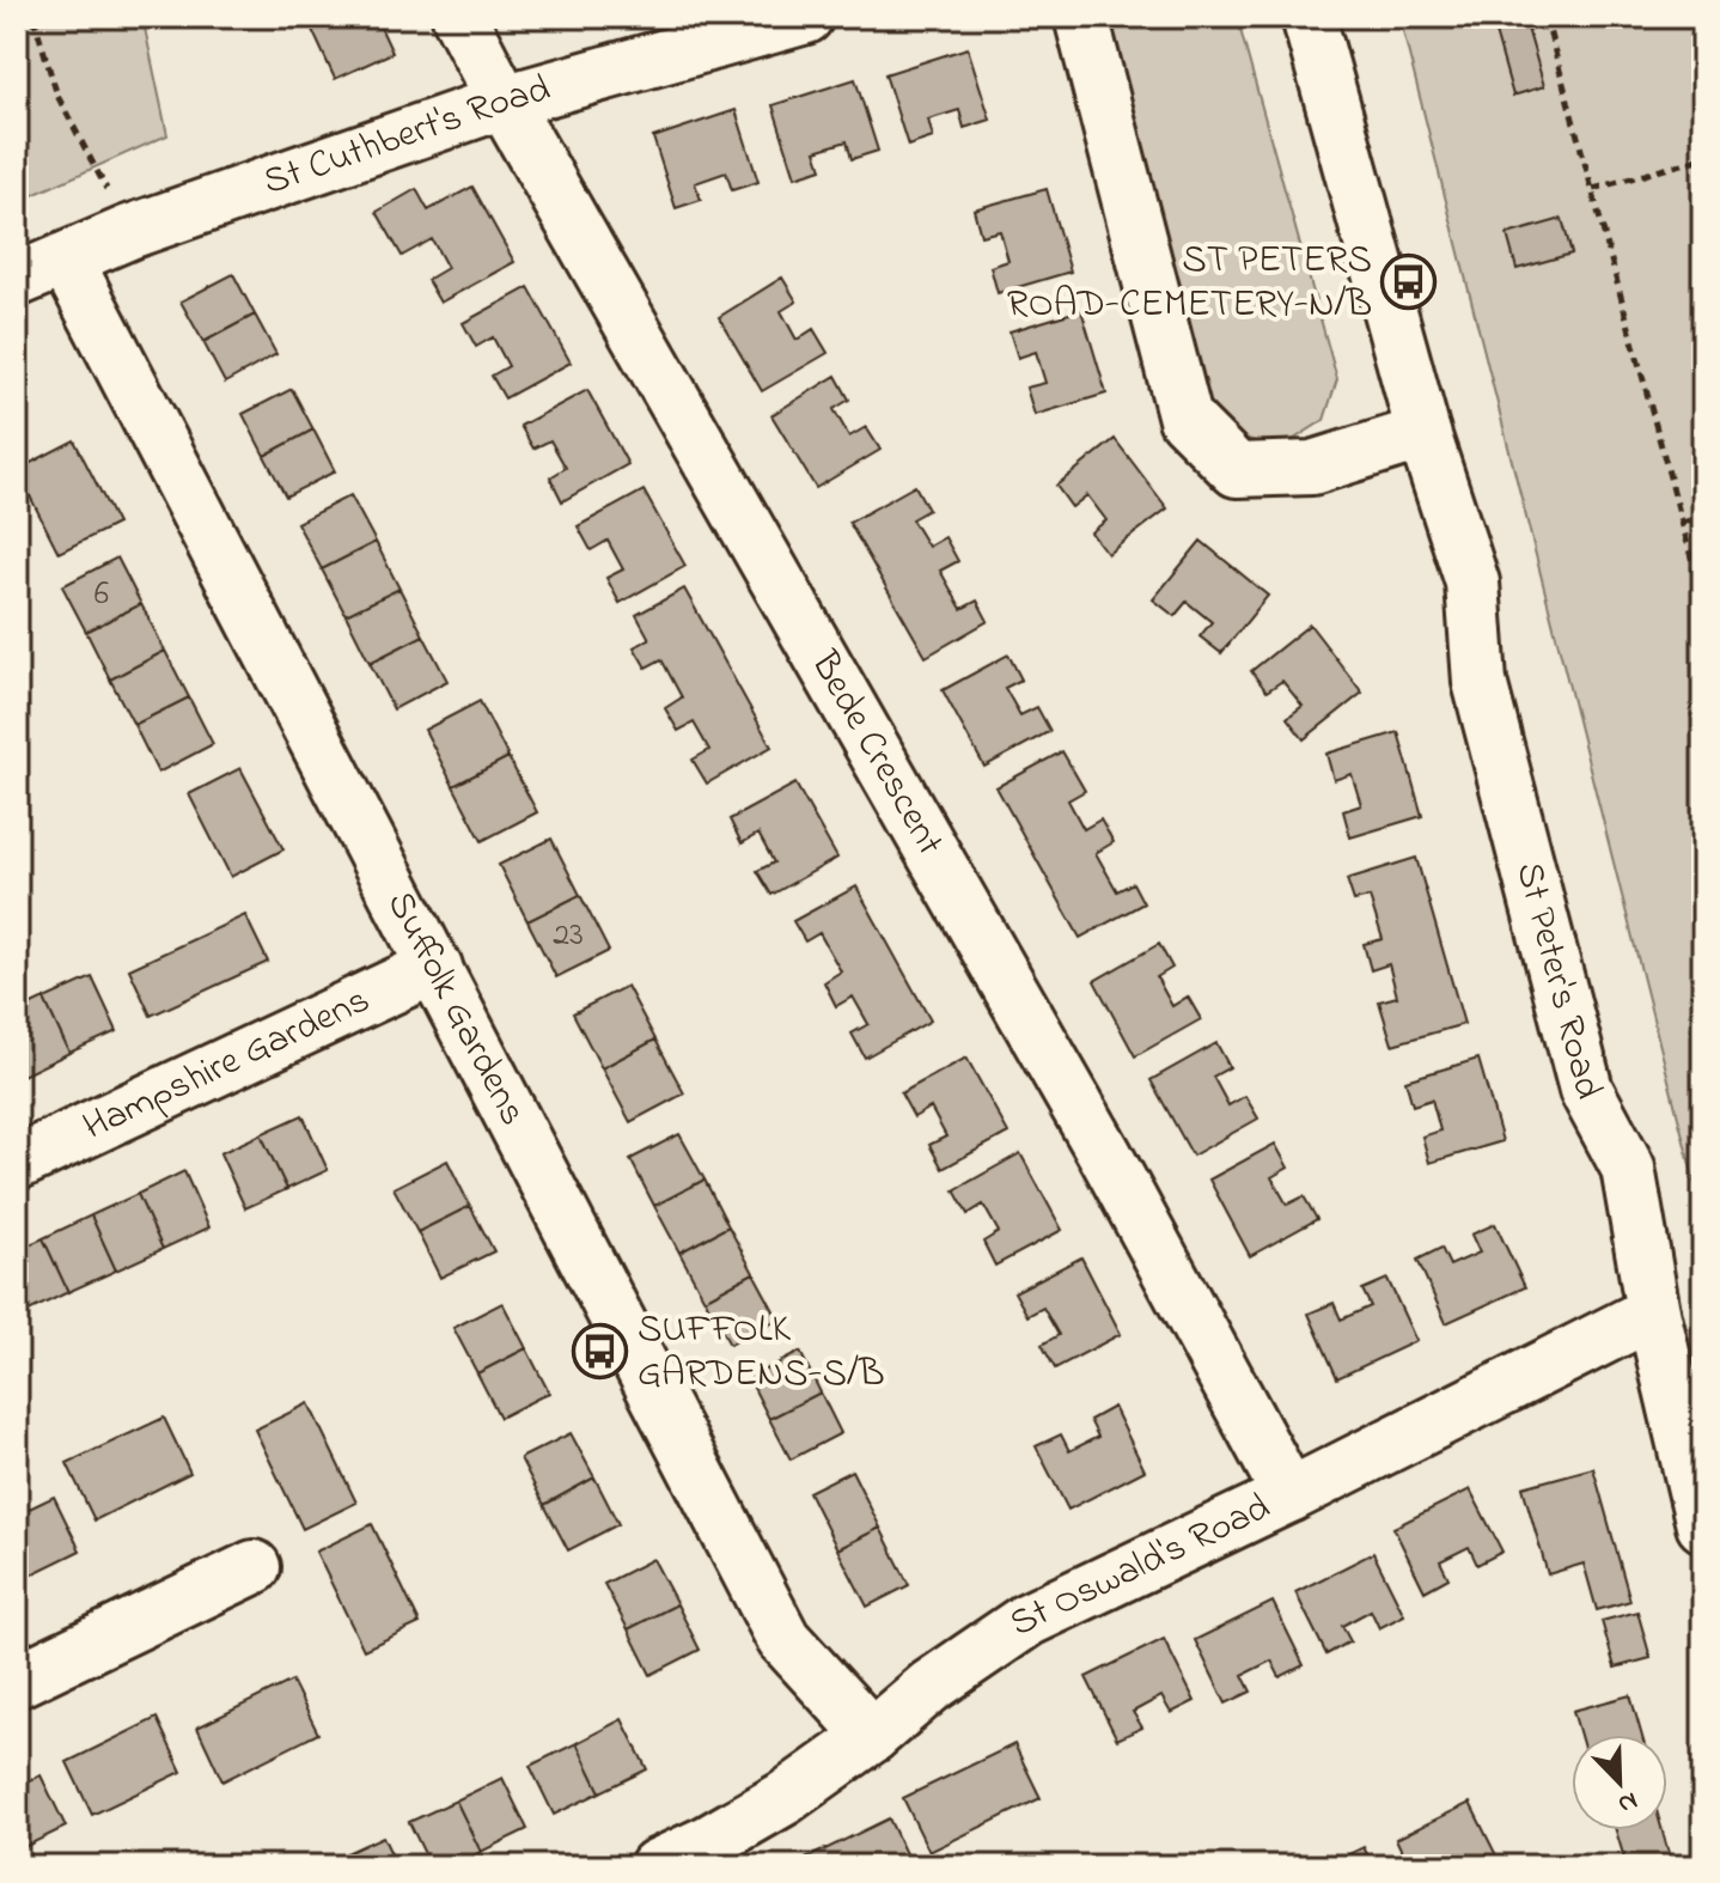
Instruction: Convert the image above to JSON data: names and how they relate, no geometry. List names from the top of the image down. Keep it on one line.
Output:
{"streets":{"street":["St Cuthbert's Road","Bede Crescent","St Peter's Road","Suffolk Gardens","Hampshire Gardens","St Oswald's Road"]},"crossings":[["St Cuthbert's Road","Bede Crescent"],["St Cuthbert's Road","Suffolk Gardens"],["Bede Crescent","St Oswald's Road"],["St Peter's Road","St Oswald's Road"],["Suffolk Gardens","Hampshire Gardens"],["Suffolk Gardens","St Oswald's Road"]],"places":{"bus stop":["ST PETERS ROAD-CEMETERY-N/B","SUFFOLK GARDENS-S/B"]},"house_numbers":["6","23"],"north":"bottom right"}
